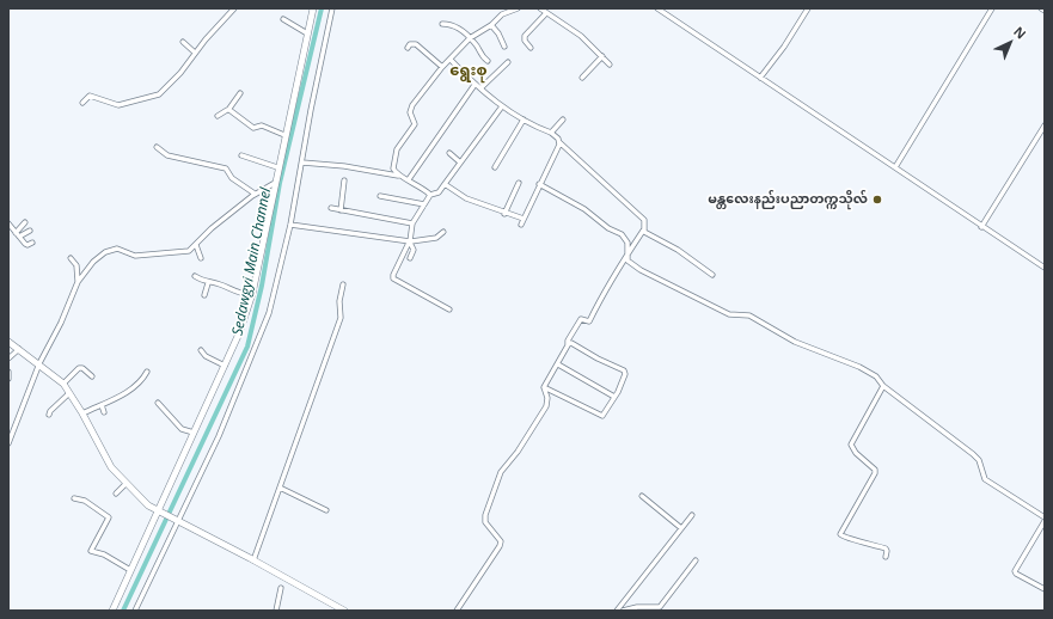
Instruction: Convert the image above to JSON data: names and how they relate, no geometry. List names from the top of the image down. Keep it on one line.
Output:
{"districts":["ရွေးစု"],"water":["Sedawgyi Main Channel"],"places":["မန္တလေးနည်းပညာတက္ကသိုလ်"],"north":"top right"}
